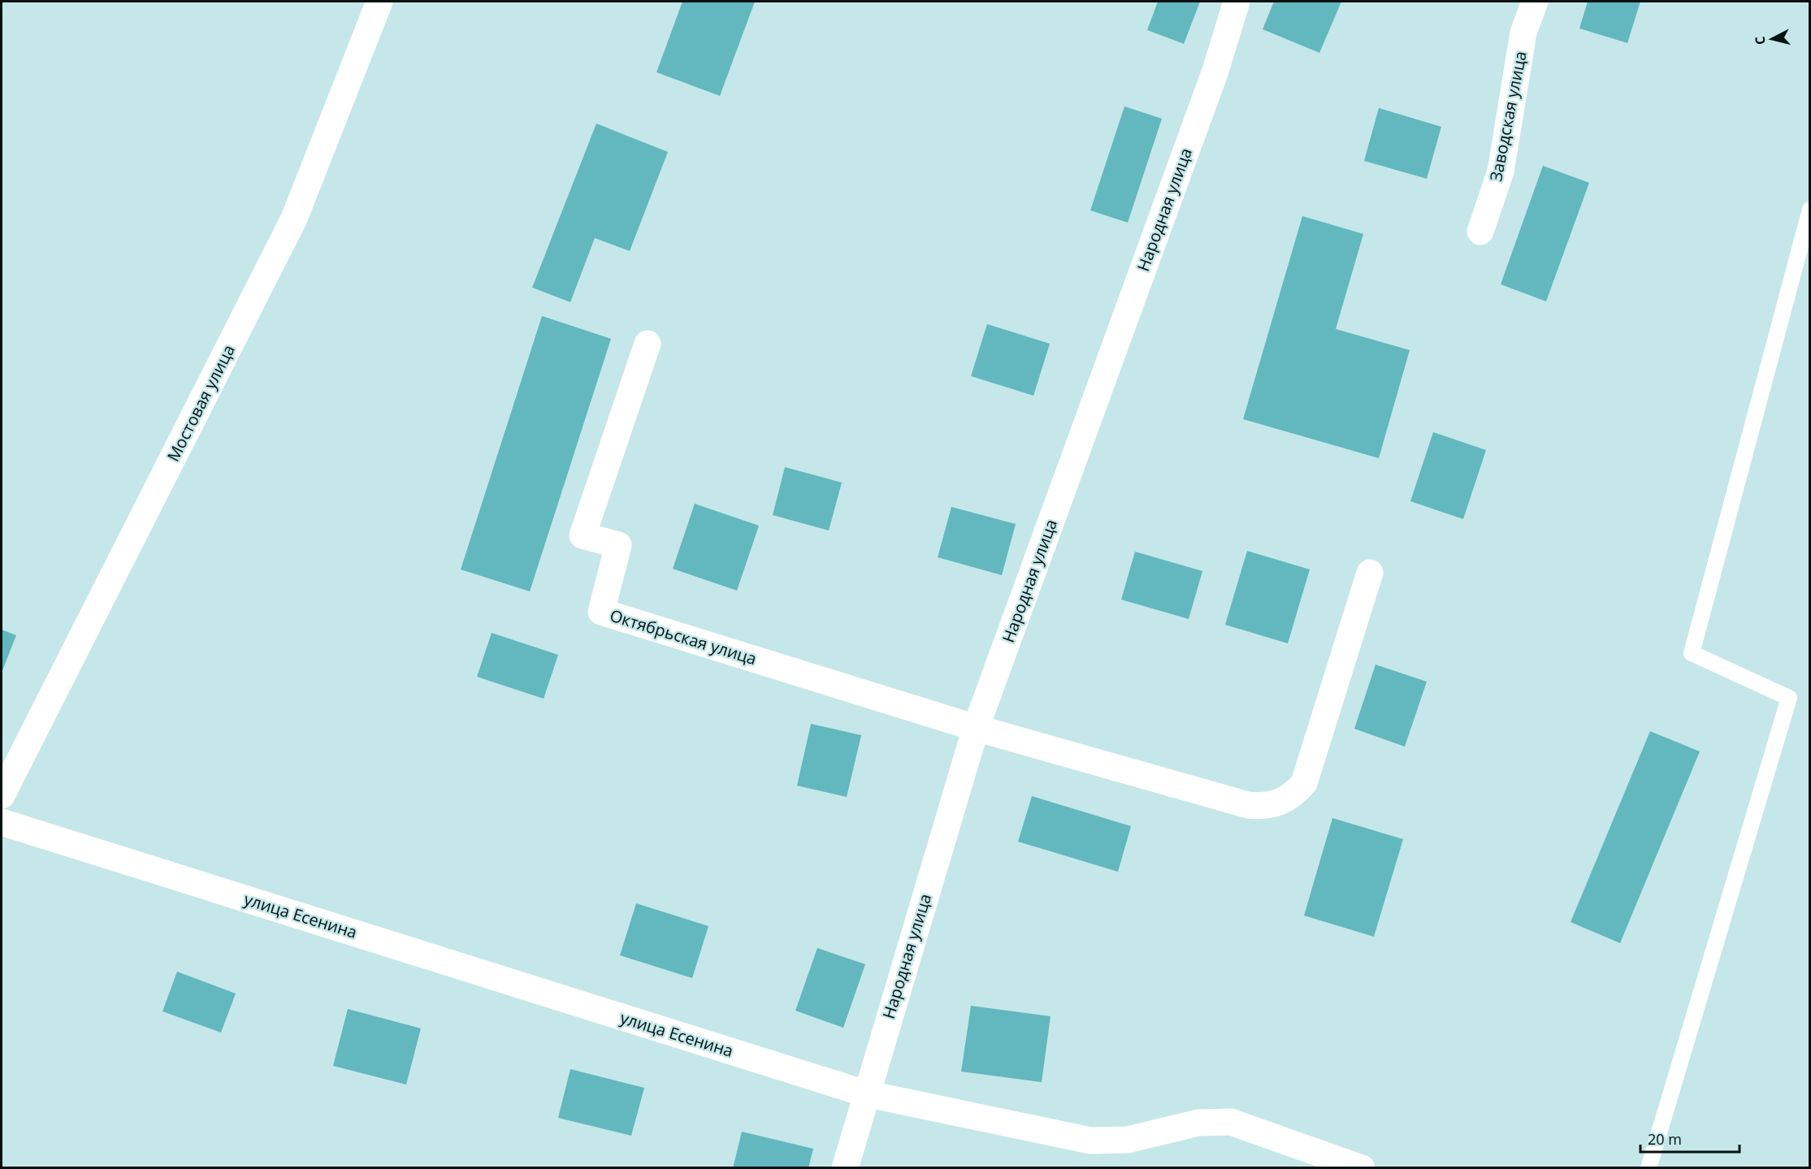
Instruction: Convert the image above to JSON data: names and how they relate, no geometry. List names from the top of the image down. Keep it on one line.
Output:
{"streets":{"street":["Заводская улица","Народная улица","Мостовая улица","Октябрьская улица","улица Есенина"]},"crossings":[["Народная улица","Октябрьская улица"],["Народная улица","улица Есенина"]],"scale_bar":"20 m","north":"left"}
